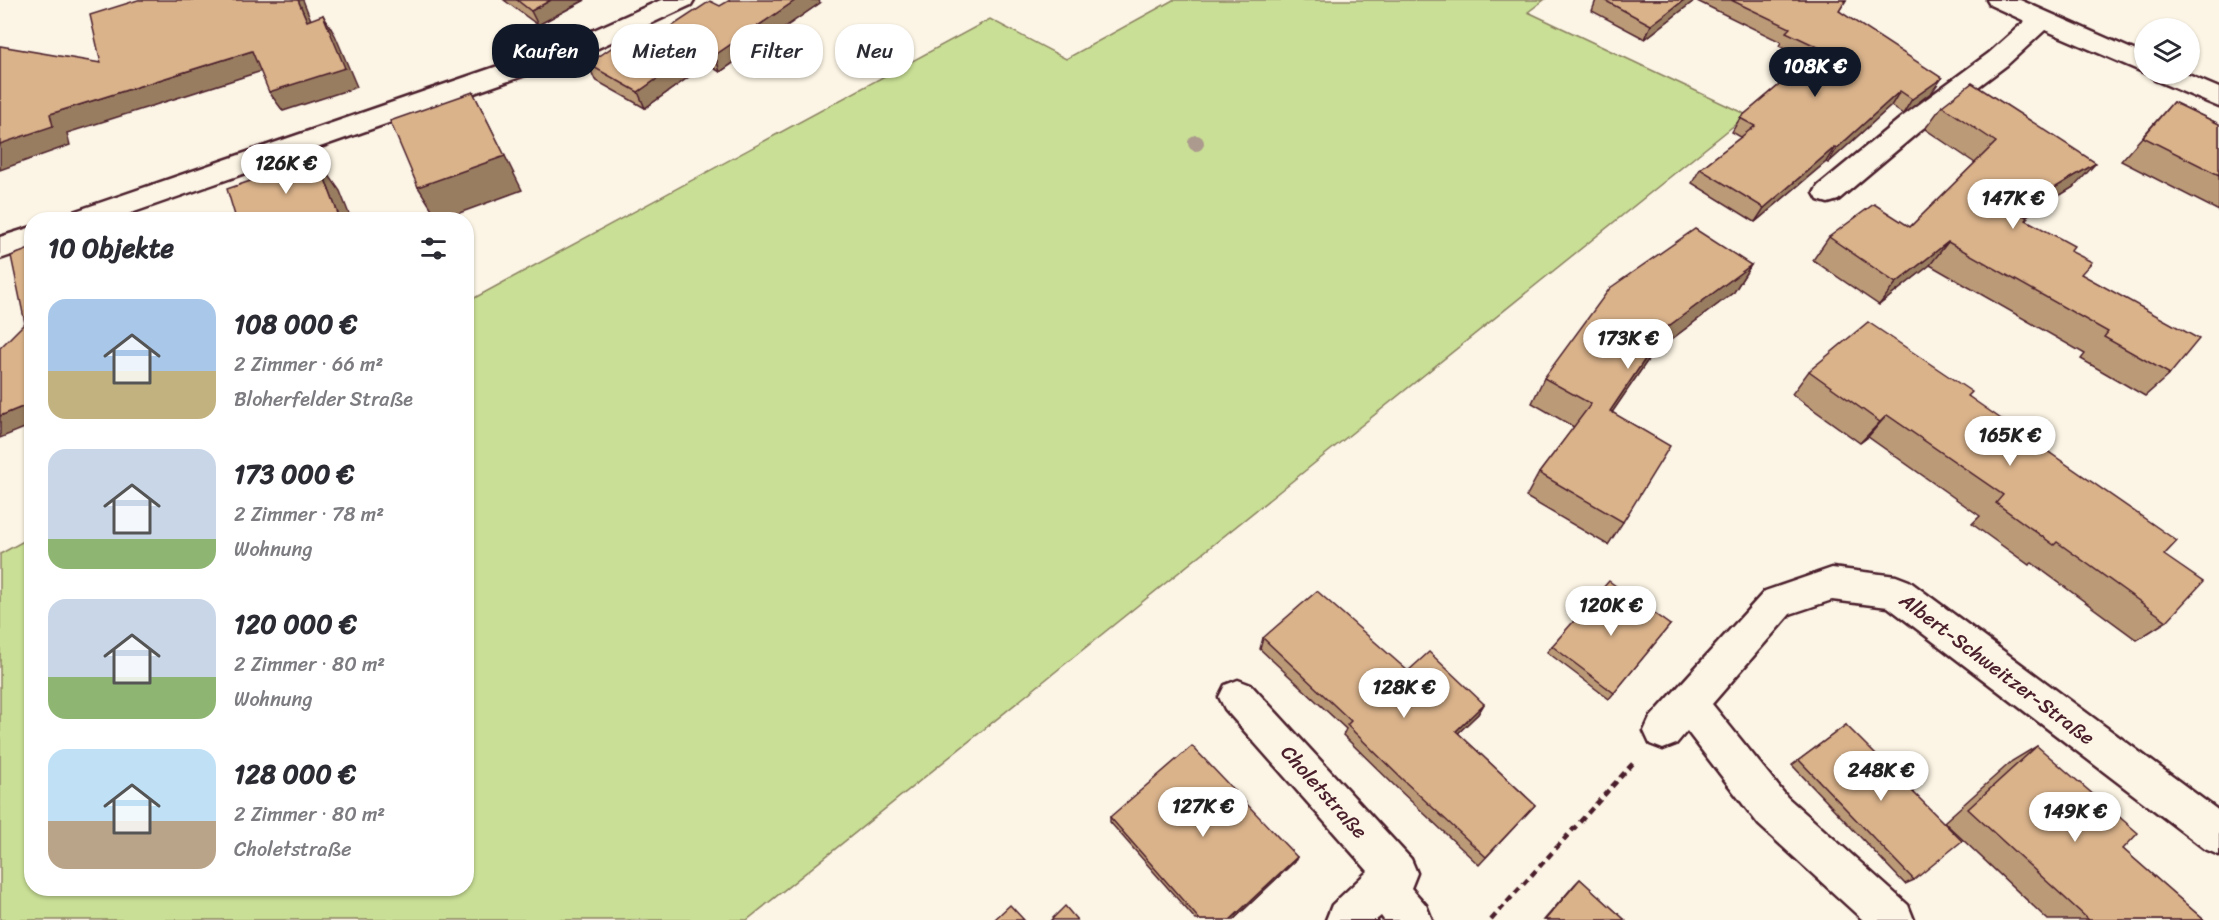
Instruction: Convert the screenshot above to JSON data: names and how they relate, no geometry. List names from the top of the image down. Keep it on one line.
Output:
{"streets":{"street":["Albert-Schweitzer-Straße","Choletstraße"]},"page":{"chip":["Kaufen","Mieten","Filter","Neu"],"price":["108K €","126K €","147K €","173K €","165K €","120K €","128K €","248K €","127K €","149K €"],"heading":"10 Objekte","list":[{"name":"108 000 €","note":"2 Zimmer · 66 m² · Bloherfelder Straße"},{"name":"173 000 €","note":"2 Zimmer · 78 m² · Wohnung"},{"name":"120 000 €","note":"2 Zimmer · 80 m² · Wohnung"},{"name":"128 000 €","note":"2 Zimmer · 80 m² · Choletstraße"}]}}
